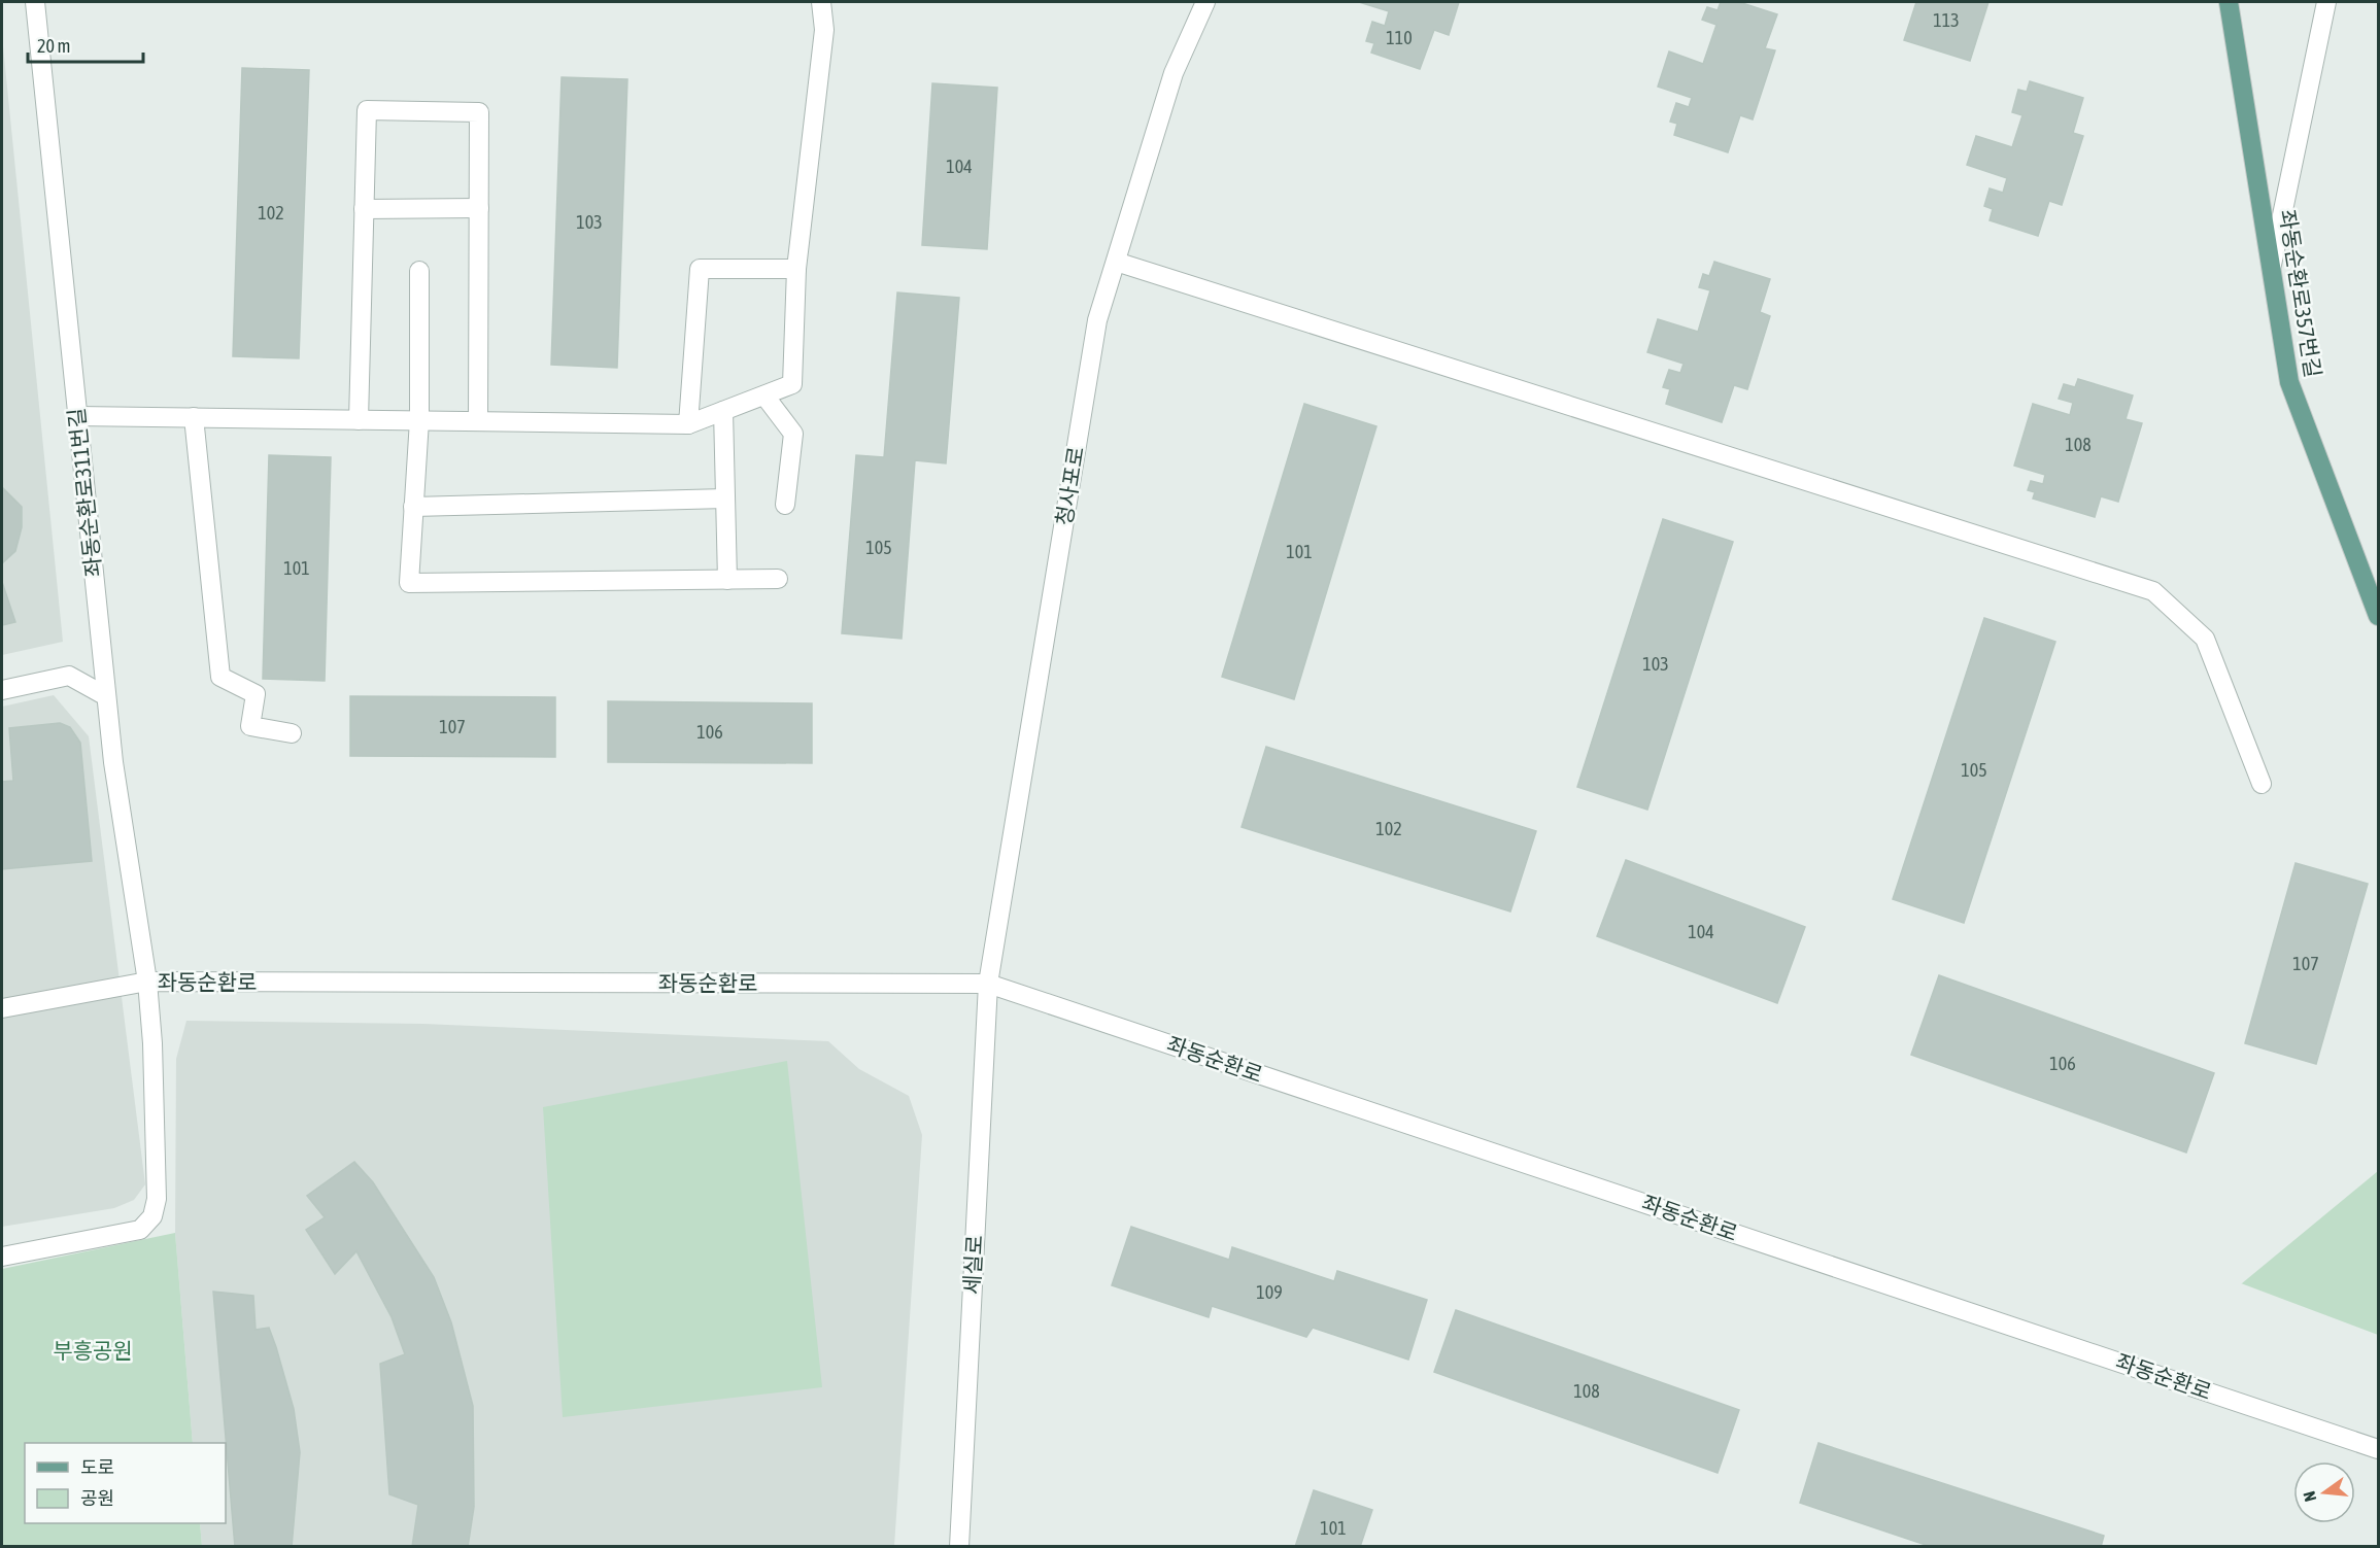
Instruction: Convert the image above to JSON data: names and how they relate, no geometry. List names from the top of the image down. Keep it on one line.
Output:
{"streets":{"main road":["좌동순환로357번길"],"street":["청사포로","좌동순환로311번길","좌동순환로","세실로"]},"crossings":[["청사포로","좌동순환로"],["청사포로","세실로"],["좌동순환로311번길","좌동순환로"],["좌동순환로","세실로"]],"parks":["부흥공원"],"house_numbers":["113","110","104","102","103","108","105","101","101","103","107","106","105","102","104","107","106","109","108","101"],"legend":["도로","공원"],"scale_bar":"20 m","north":"left"}
